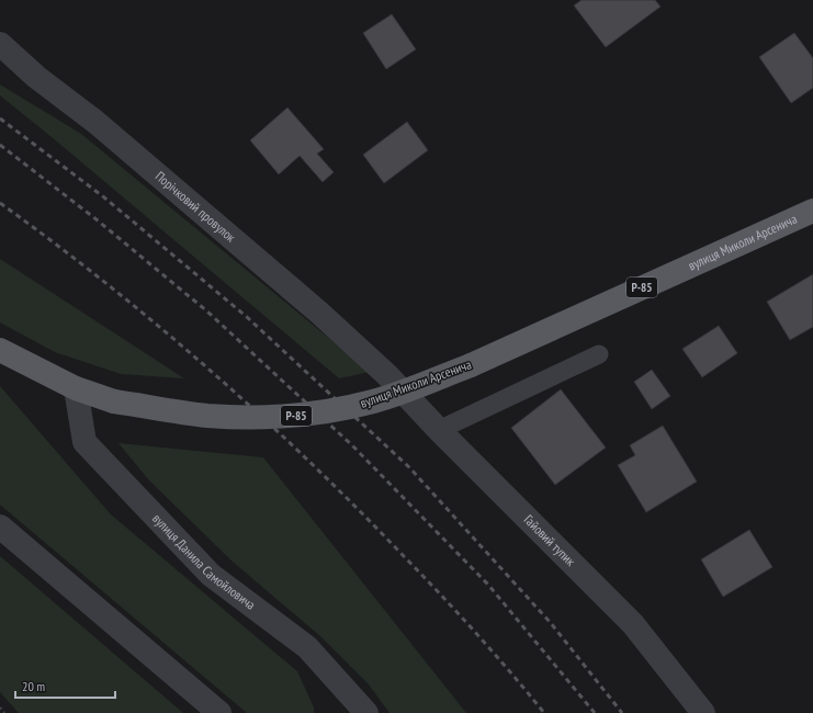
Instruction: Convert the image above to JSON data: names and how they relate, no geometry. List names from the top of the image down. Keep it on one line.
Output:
{"streets":{"main road":["вулиця Миколи Арсенича","Р-85"],"street":["Порічковий провулок","Гайовий тупик","вулиця Данила Самойловича"]},"crossings":[["Порічковий провулок","Гайовий тупик"],["вулиця Миколи Арсенича","вулиця Данила Самойловича"]],"scale_bar":"20 m"}
